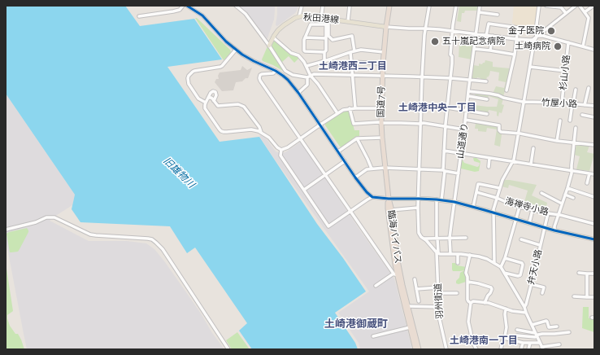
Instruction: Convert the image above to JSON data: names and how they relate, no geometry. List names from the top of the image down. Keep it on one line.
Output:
{"streets":{"highway":["国道7号","臨海バイパス"],"main road":["秋田港線"],"street":["杉山小路","竹屋小路","山道通り","海禅寺小路","弁天小路","羽州街道"]},"crossings":[["秋田港線","国道7号"],["杉山小路","竹屋小路"],["国道7号","臨海バイパス"],["竹屋小路","山道通り"],["海禅寺小路","弁天小路"]],"districts":["土崎港西二丁目","土崎港中央一丁目","土崎港御蔵町","土崎港南一丁目"],"water":["旧雄物川"],"places":["金子医院","五十嵐記念病院","土崎病院"]}
